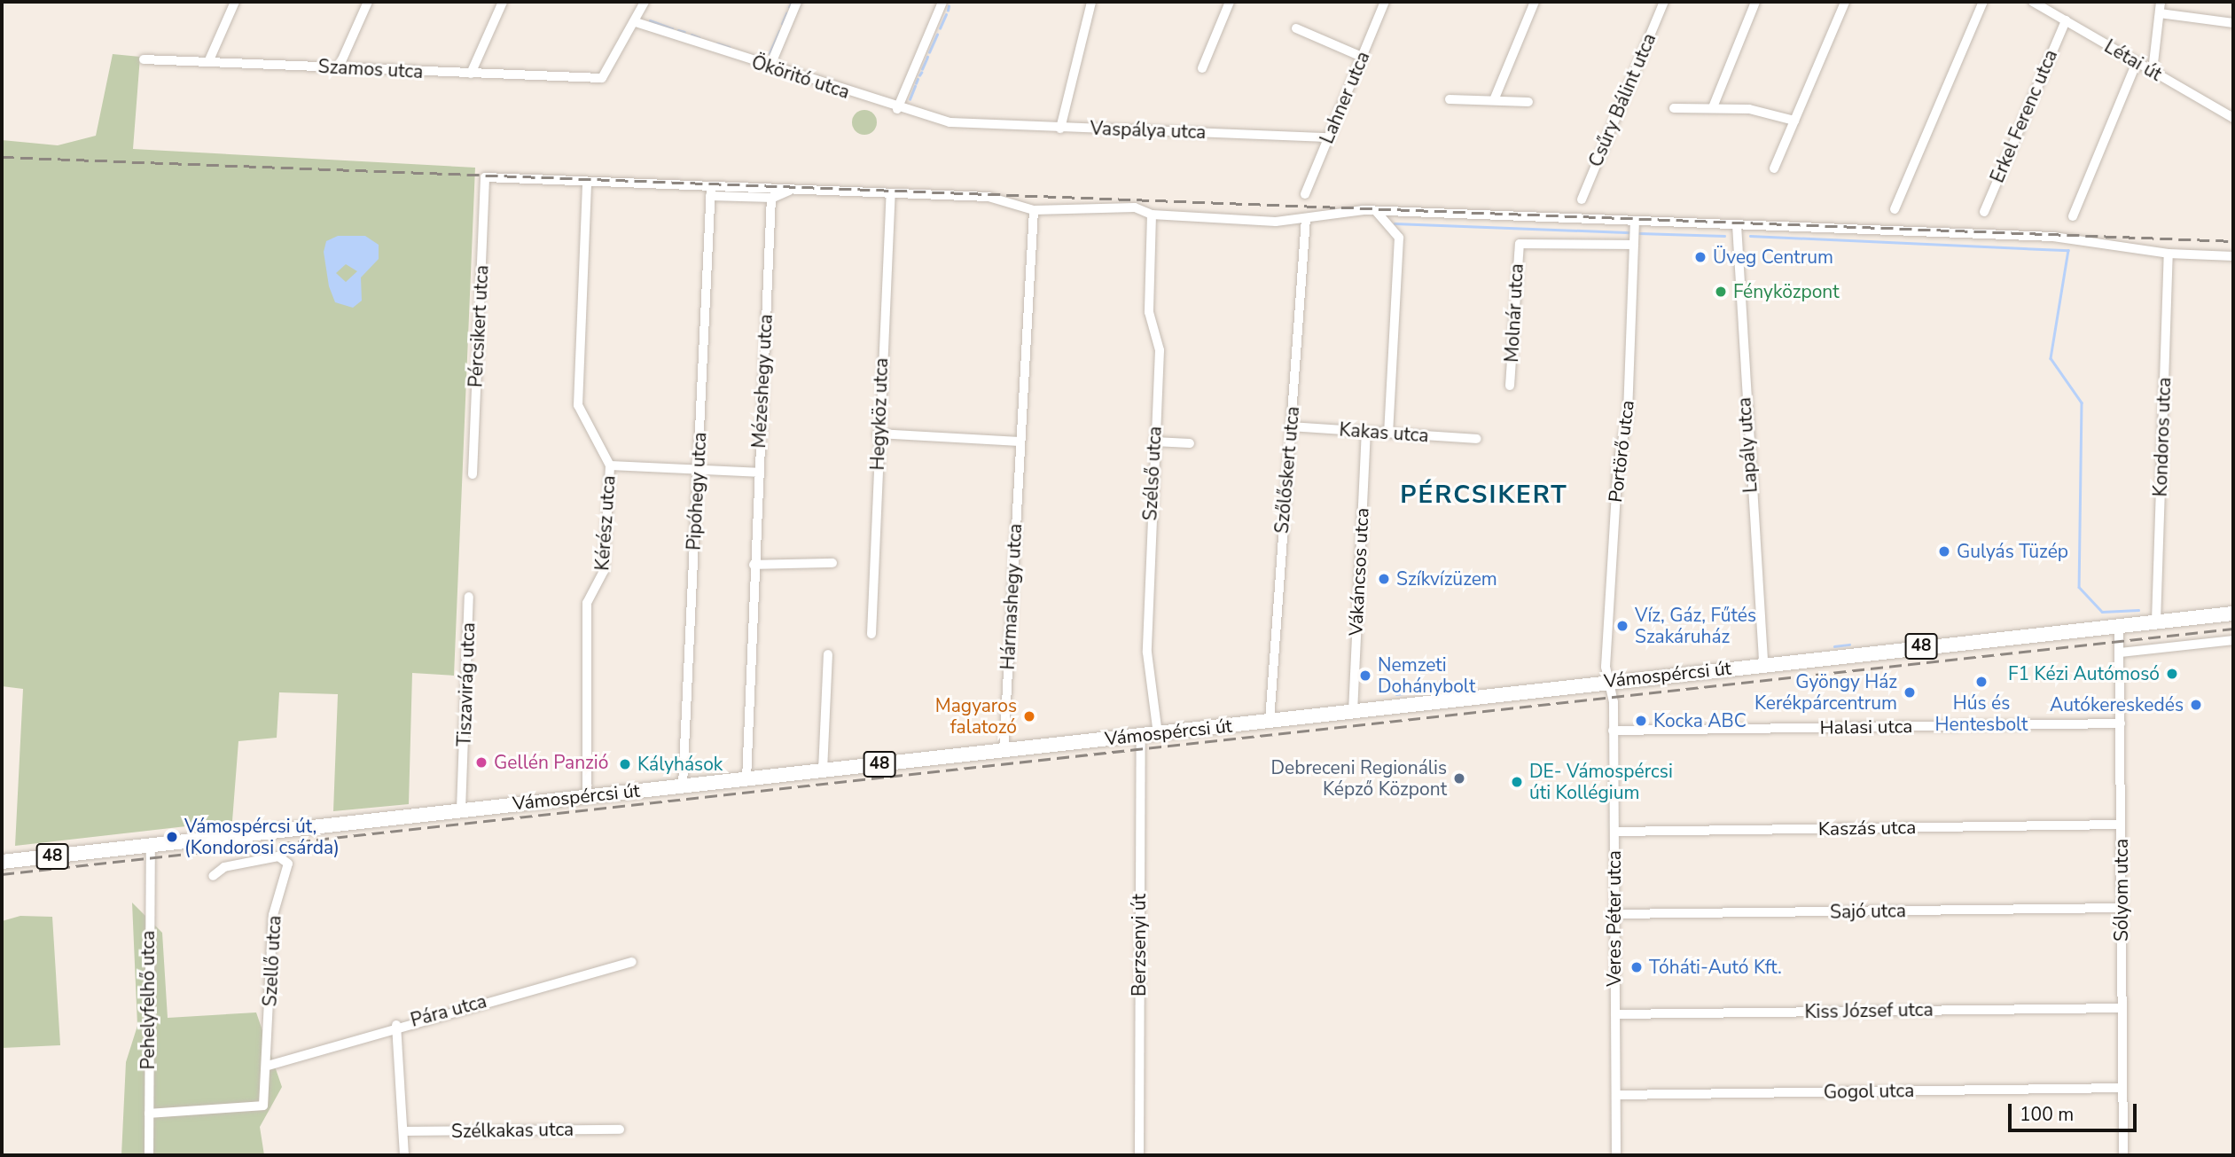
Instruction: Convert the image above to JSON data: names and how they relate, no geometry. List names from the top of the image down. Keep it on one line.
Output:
{"streets":{"main road":["48","Vámospércsi út"],"street":["Létai út","Szamos utca","Ököritó utca","Lahner utca","Csűry Bálint utca","Erkel Ferenc utca","Vaspálya utca","Molnár utca","Pércsikert utca","Mézeshegy utca","Hegyköz utca","Kakas utca","Kondoros utca","Lapály utca","Portörő utca","Szőlőskert utca","Szélső utca","Pipóhegy utca","Kérész utca","Vákáncsos utca","Hármashegy utca","Tiszavirág utca","Halasi utca","Kaszás utca","Sólyom utca","Sajó utca","Veres Péter utca","Berzsenyi út","Szellő utca","Pehelyfelhő utca","Pára utca","Kiss József utca","Gogol utca","Szélkakas utca"]},"crossings":[["Létai út","Erkel Ferenc utca"],["Szamos utca","Ököritó utca"],["Ököritó utca","Vaspálya utca"],["Lahner utca","Vaspálya utca"],["Molnár utca","Portörő utca"],["Pércsikert utca","Kérész utca"],["Mézeshegy utca","Vámospércsi út"],["Kakas utca","Szőlőskert utca"],["Kakas utca","Vákáncsos utca"],["Kondoros utca","Vámospércsi út"],["Lapály utca","Vámospércsi út"],["Portörő utca","Vámospércsi út"],["Portörő utca","Veres Péter utca"],["Szőlőskert utca","Vámospércsi út"],["Szélső utca","Vámospércsi út"],["Pipóhegy utca","Vámospércsi út"],["Kérész utca","Vámospércsi út"],["Vákáncsos utca","Vámospércsi út"],["Hármashegy utca","Vámospércsi út"],["Vámospércsi út","Tiszavirág utca"],["Vámospércsi út","Sólyom utca"],["Vámospércsi út","Veres Péter utca"],["Vámospércsi út","Berzsenyi út"],["Vámospércsi út","Pehelyfelhő utca"],["Halasi utca","Sólyom utca"],["Halasi utca","Veres Péter utca"],["Kaszás utca","Sólyom utca"],["Kaszás utca","Veres Péter utca"],["Sólyom utca","Sajó utca"],["Sólyom utca","Kiss József utca"],["Sólyom utca","Gogol utca"],["Sajó utca","Veres Péter utca"],["Veres Péter utca","Kiss József utca"],["Veres Péter utca","Gogol utca"],["Szellő utca","Pehelyfelhő utca"],["Szellő utca","Pára utca"]],"districts":["PÉRCSIKERT"],"places":["Üveg Centrum","Fényközpont","Gulyás Tüzép","Szíkvízüzem","Víz, Gáz, Fűtés Szakáruház","F1 Kézi Autómosó","Nemzeti Dohánybolt","Hús és Hentesbolt","Gyöngy Ház Kerékpárcentrum","Autókereskedés","Magyaros falatozó","Kocka ABC","Gellén Panzió","Kályhások","Debreceni Regionális Képző Központ","DE- Vámospércsi úti Kollégium","Vámospércsi út, (Kondorosi csárda)","Tóháti-Autó Kft."],"scale_bar":"100 m"}
